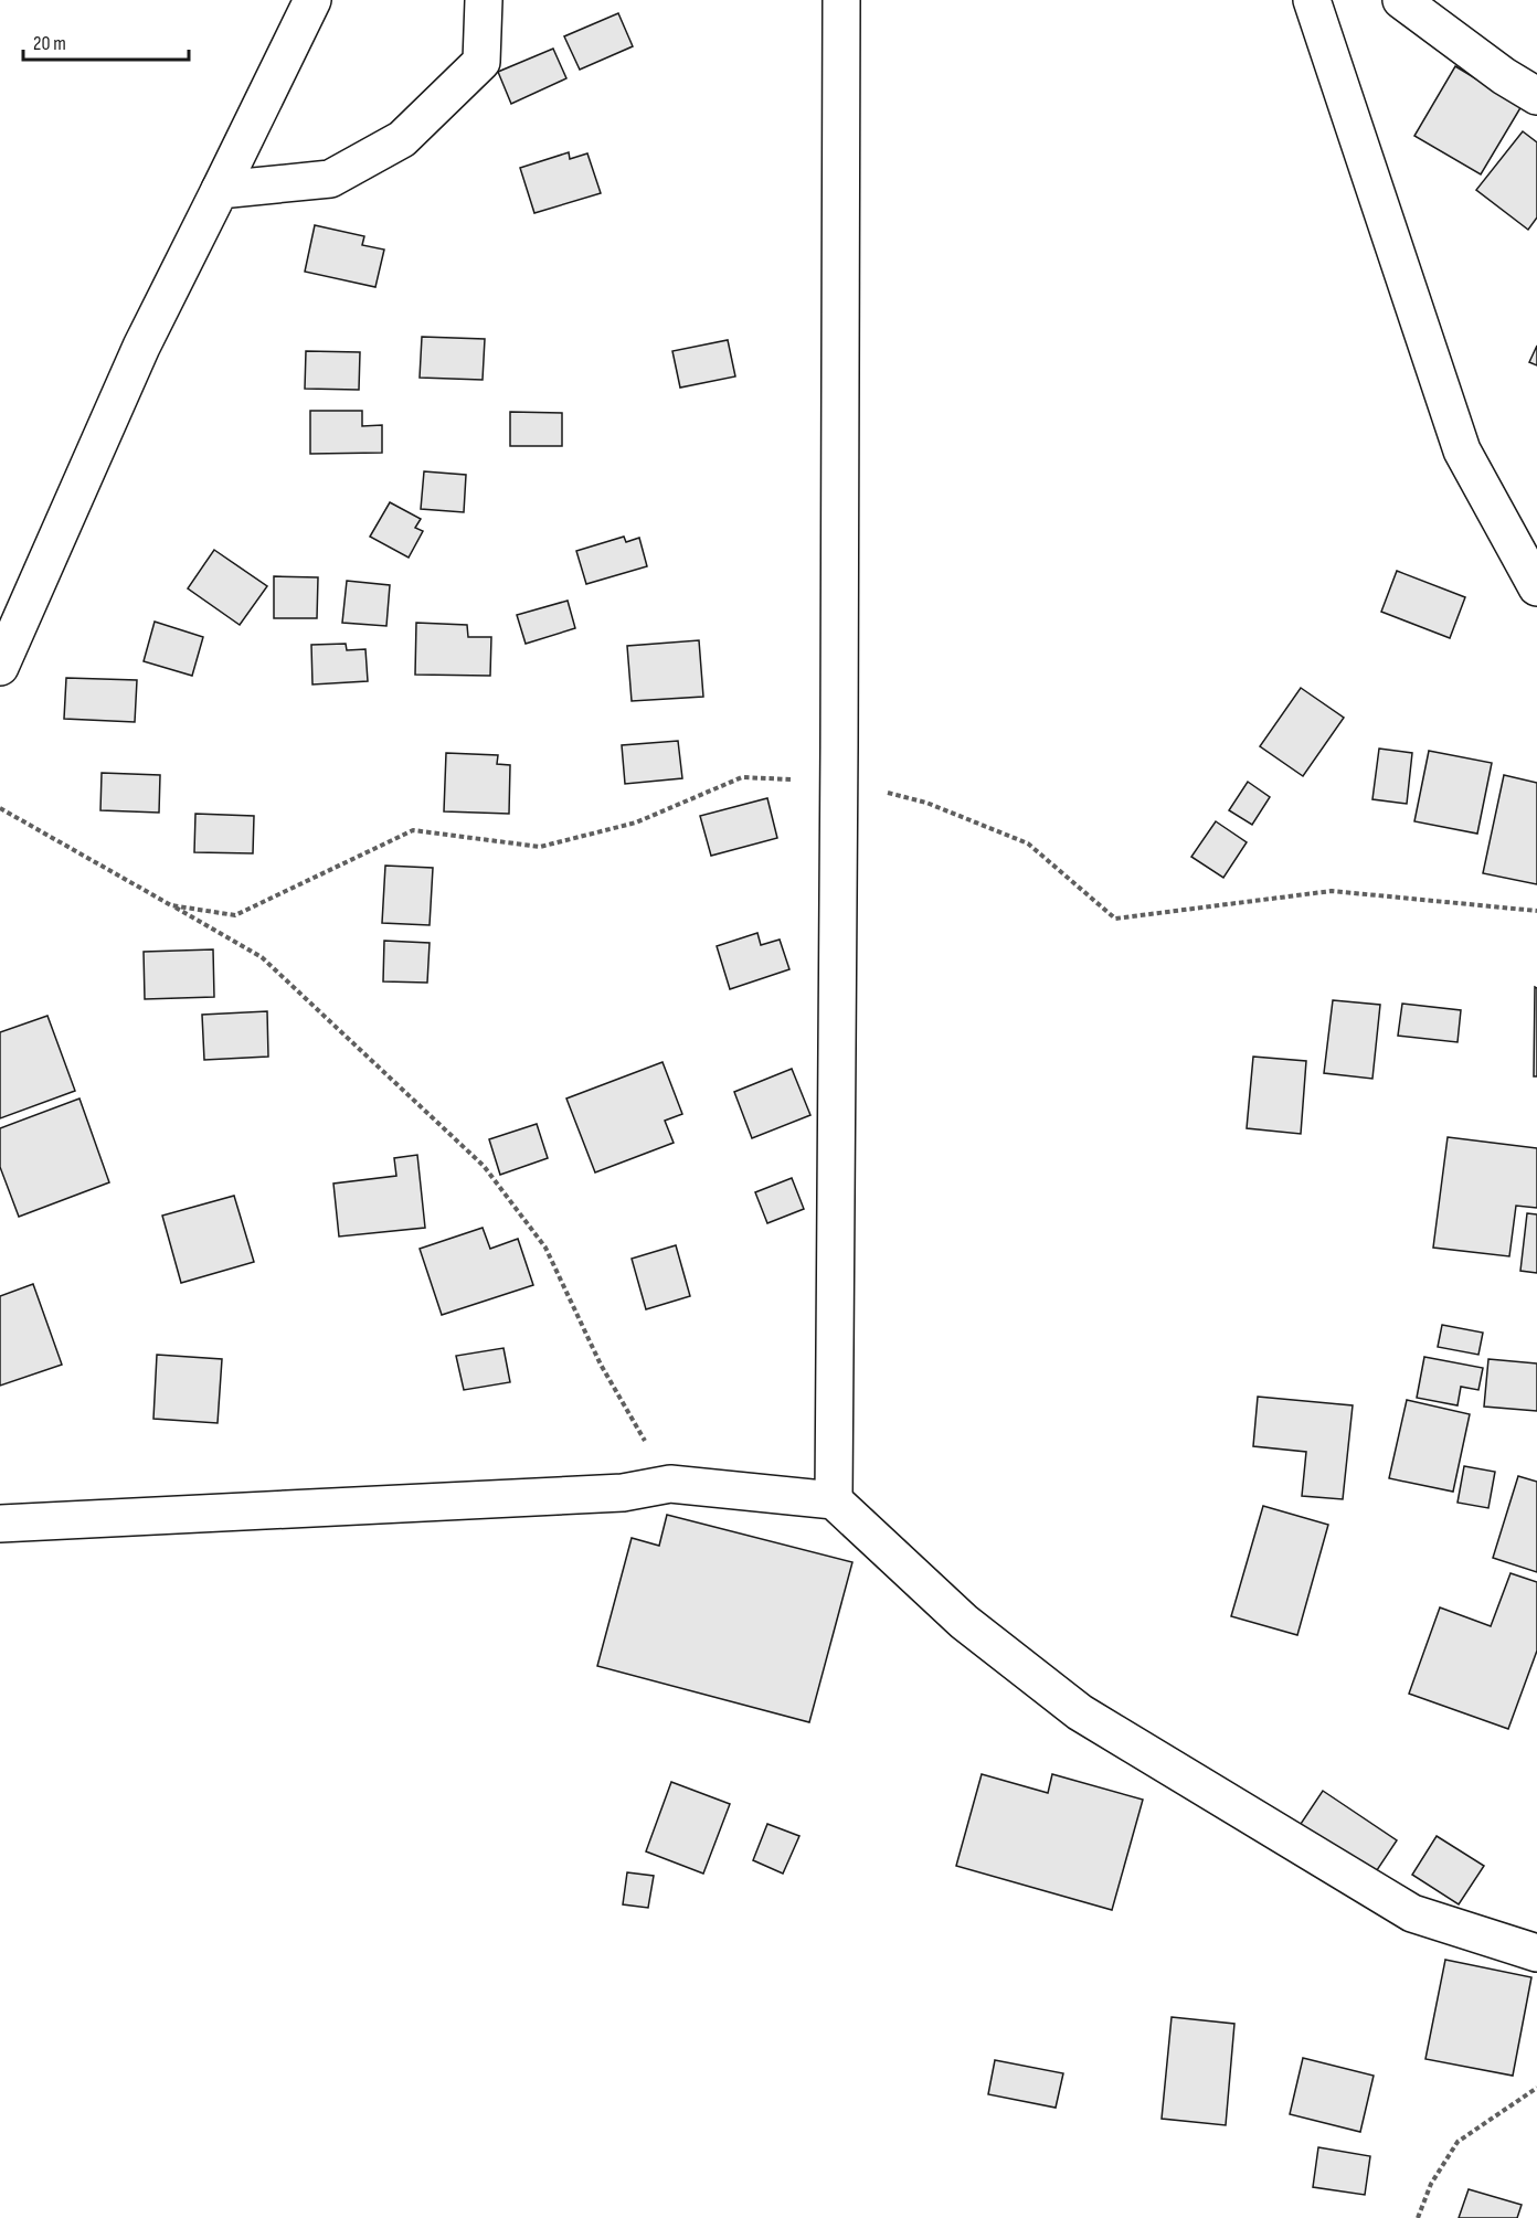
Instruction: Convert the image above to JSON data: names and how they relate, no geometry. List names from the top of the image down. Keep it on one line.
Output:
{"scale_bar":"20 m"}
